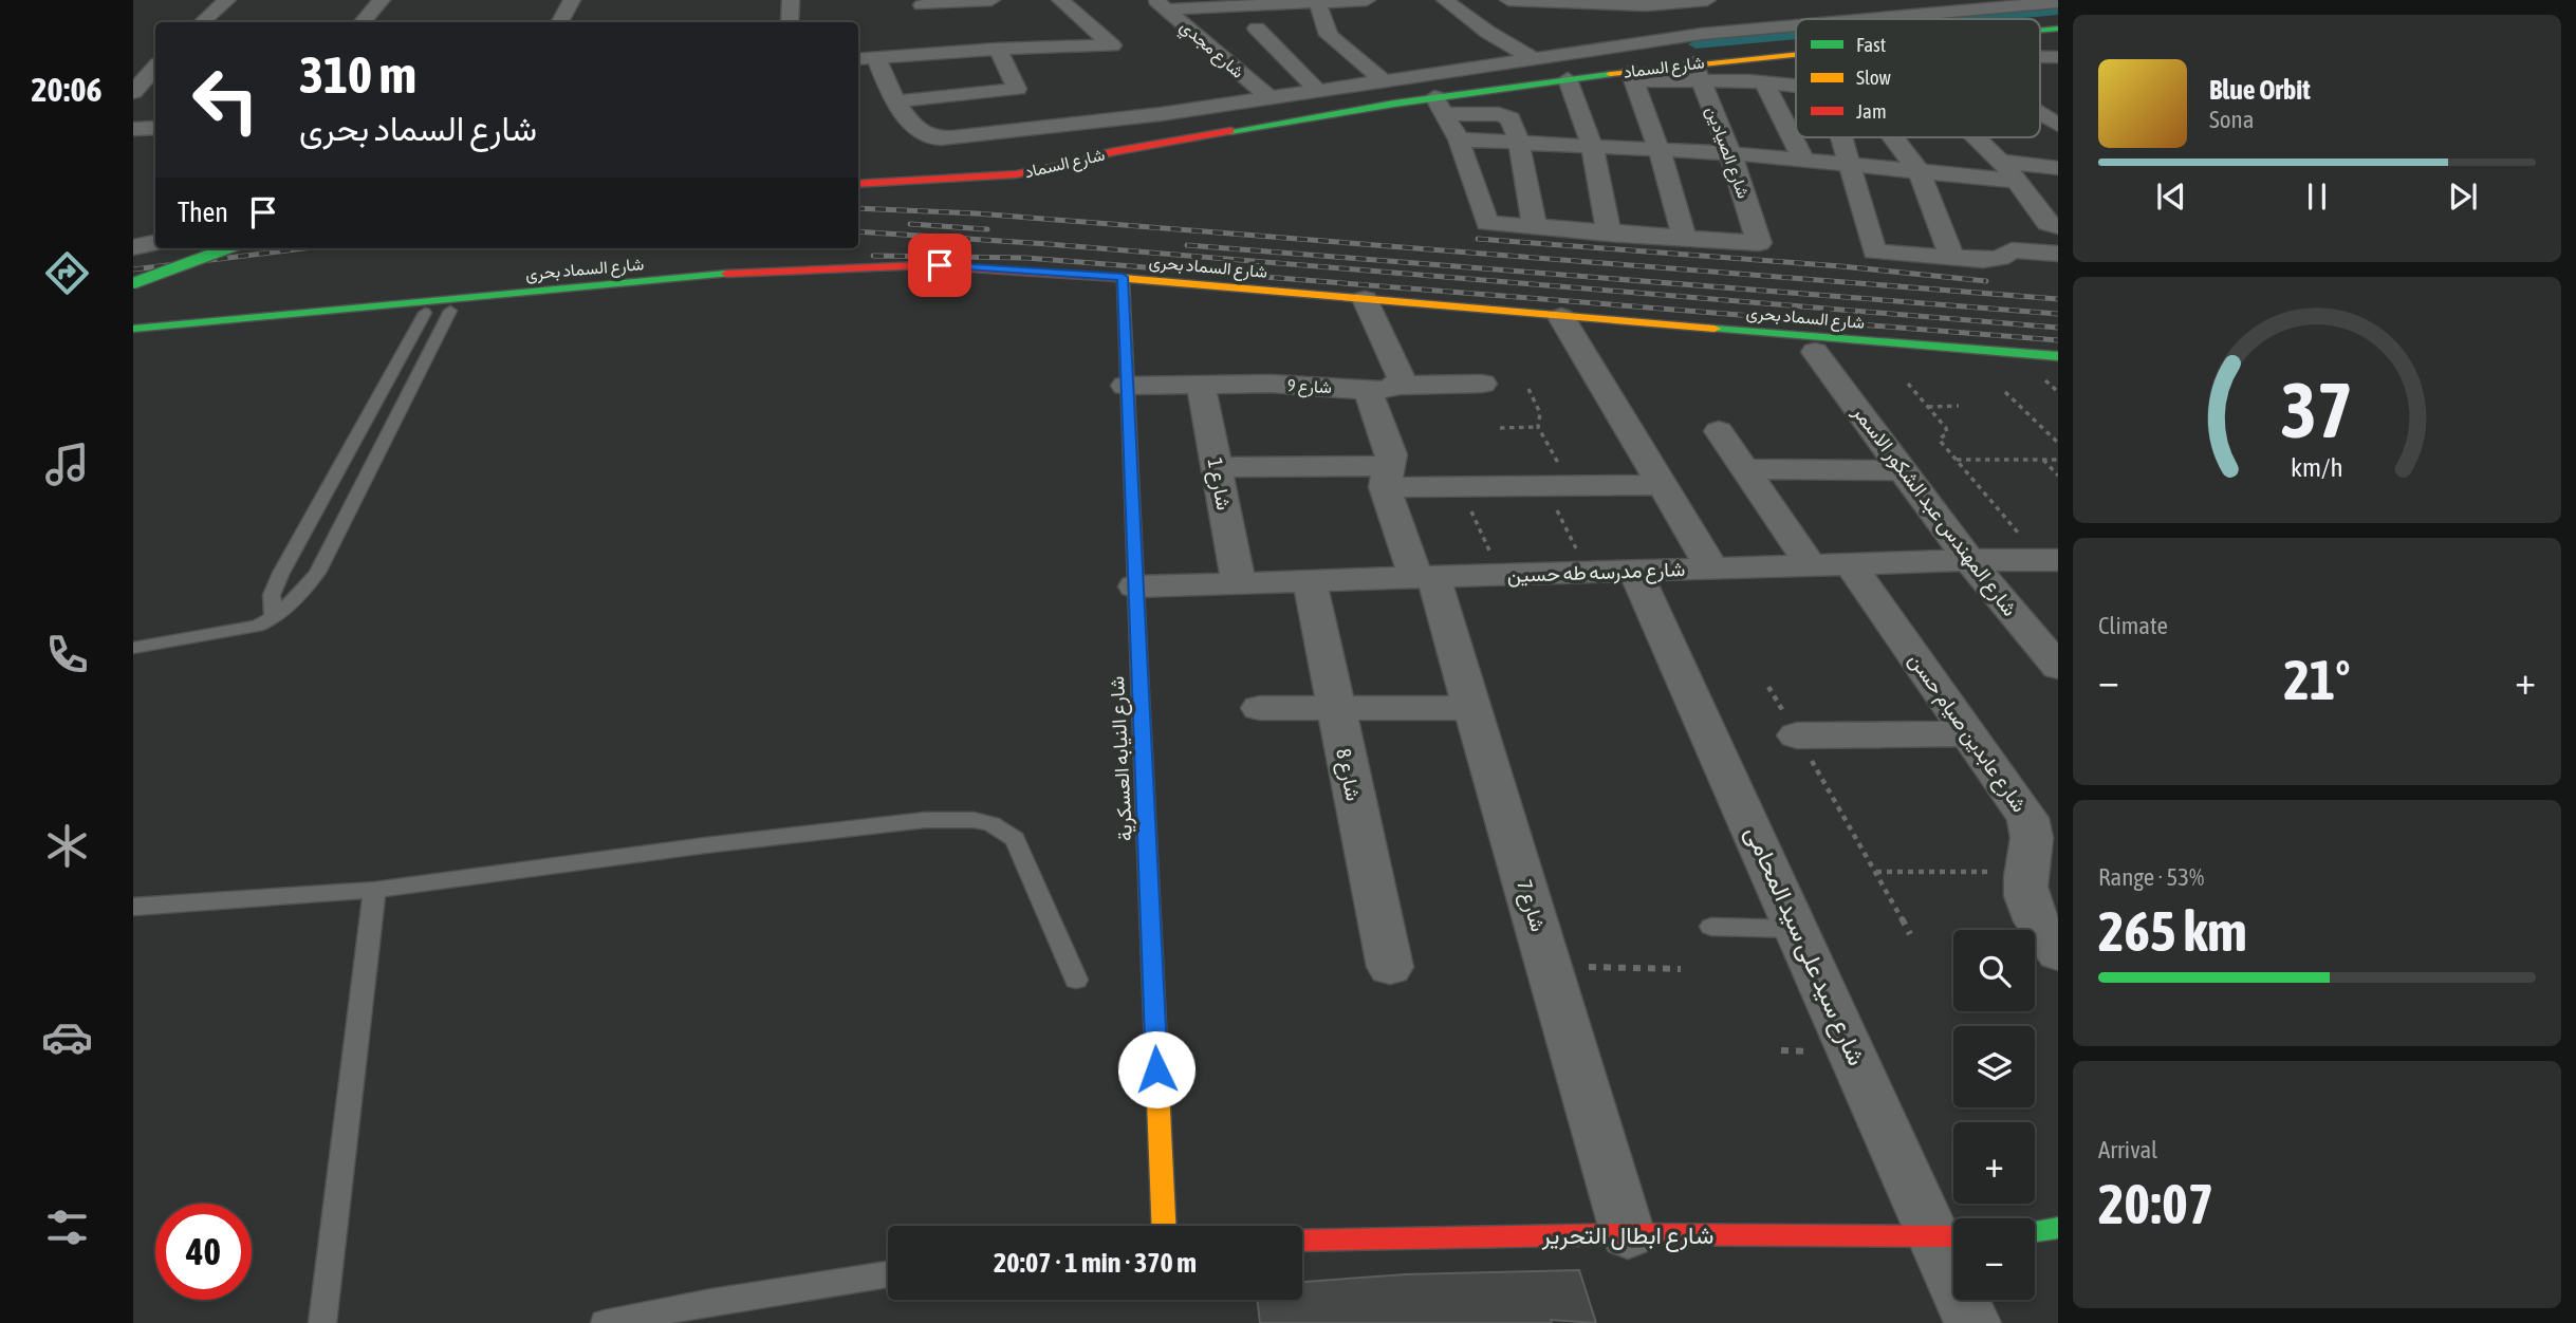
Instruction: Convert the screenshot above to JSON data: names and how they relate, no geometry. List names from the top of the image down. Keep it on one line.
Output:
{"streets":{"main road":["شارع السماد","شارع السماد بحرى","شارع النيابه العسكرية","شارع ابطال التحرير"],"street":["شارع مجدي","شارع الصيادين","شارع 9","شارع 1","شارع المهندس عبد الشكور الاسمر","شارع مدرسه طه حسين","شارع عابدين صيام حسن","شارع 8","شارع 7","شارع سيد على سيد المحامى"]},"crossings":[["شارع السماد","شارع الصيادين"],["شارع السماد بحرى","شارع المهندس عبد الشكور الاسمر"],["شارع السماد بحرى","شارع النيابه العسكرية"],["شارع 9","شارع 1"],["شارع 9","شارع النيابه العسكرية"],["شارع 9","شارع 7"],["شارع 1","شارع مدرسه طه حسين"],["شارع المهندس عبد الشكور الاسمر","شارع مدرسه طه حسين"],["شارع مدرسه طه حسين","شارع عابدين صيام حسن"],["شارع مدرسه طه حسين","شارع النيابه العسكرية"],["شارع مدرسه طه حسين","شارع 8"],["شارع مدرسه طه حسين","شارع 7"],["شارع مدرسه طه حسين","شارع سيد على سيد المحامى"],["شارع 7","شارع ابطال التحرير"],["شارع سيد على سيد المحامى","شارع ابطال التحرير"]],"legend":["Fast","Slow","Jam"],"page":{"tabs":"20:06","turn":["310 m","شارع السماد بحرى"],"song":["Blue Orbit","Sona"],"then":"Then","tile":["Climate",["Range · 53%","265 km"],["Arrival","20:07"]],"heat":["−","21°","+"],"map_buttons":["+","−"],"limit":"40","trip":"20:07 · 1 min · 370 m","gauge":["37","km/h"]}}
